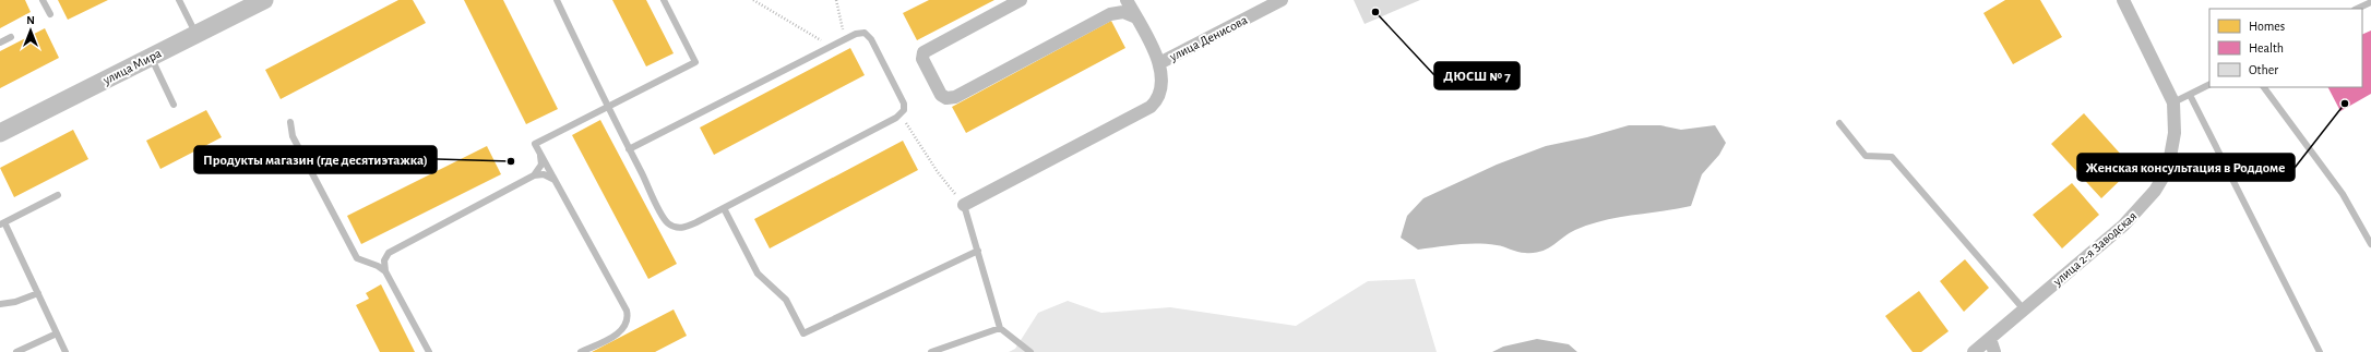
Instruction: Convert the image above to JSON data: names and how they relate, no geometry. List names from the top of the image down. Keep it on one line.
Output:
{"streets":{"street":["улица Денисова","улица Мира","улица 2-я Заводская"]},"places":["ДЮСШ № 7","Женская консультация в Роддоме","Продукты магазин (где десятиэтажка)"],"legend":["Homes","Health","Other"],"north":"top"}
